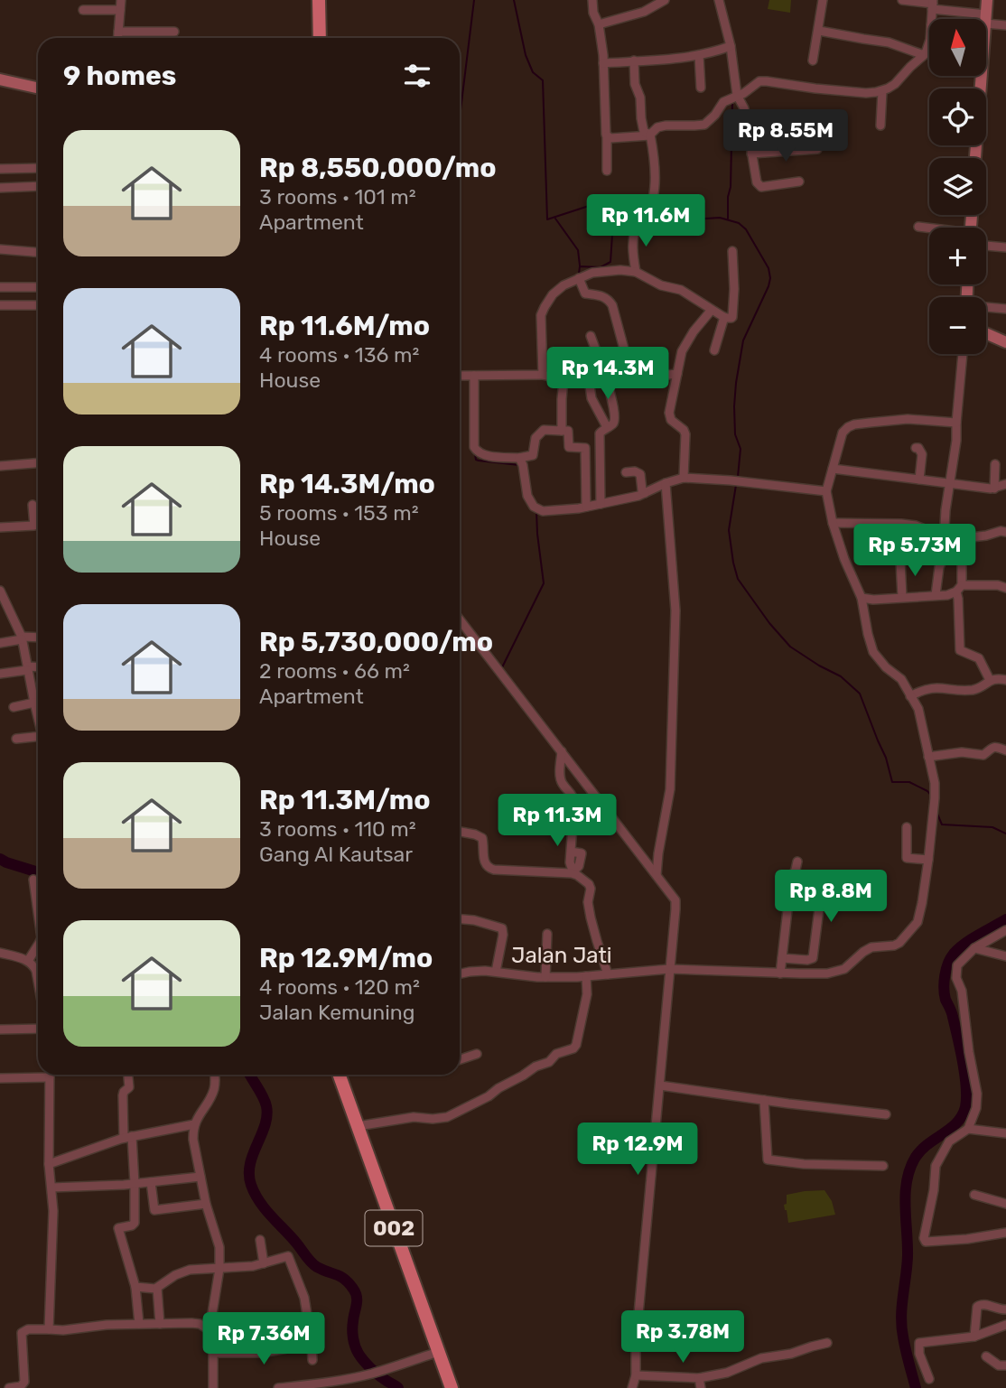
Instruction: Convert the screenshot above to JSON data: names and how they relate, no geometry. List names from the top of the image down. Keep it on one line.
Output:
{"streets":{"main road":["002"],"street":["Jalan Jati"]},"north":"top","page":{"map_buttons":["+","−"],"heading":"9 homes","price":["Rp 8.55M","Rp 11.6M","Rp 14.3M","Rp 5.73M","Rp 11.3M","Rp 8.8M","Rp 12.9M","Rp 3.78M","Rp 7.36M"],"list":[{"name":"Rp 8,550,000/mo","note":"3 rooms · 101 m² · Apartment"},{"name":"Rp 11.6M/mo","note":"4 rooms · 136 m² · House"},{"name":"Rp 14.3M/mo","note":"5 rooms · 153 m² · House"},{"name":"Rp 5,730,000/mo","note":"2 rooms · 66 m² · Apartment"},{"name":"Rp 11.3M/mo","note":"3 rooms · 110 m² · Gang Al Kautsar"},{"name":"Rp 12.9M/mo","note":"4 rooms · 120 m² · Jalan Kemuning"}]}}
